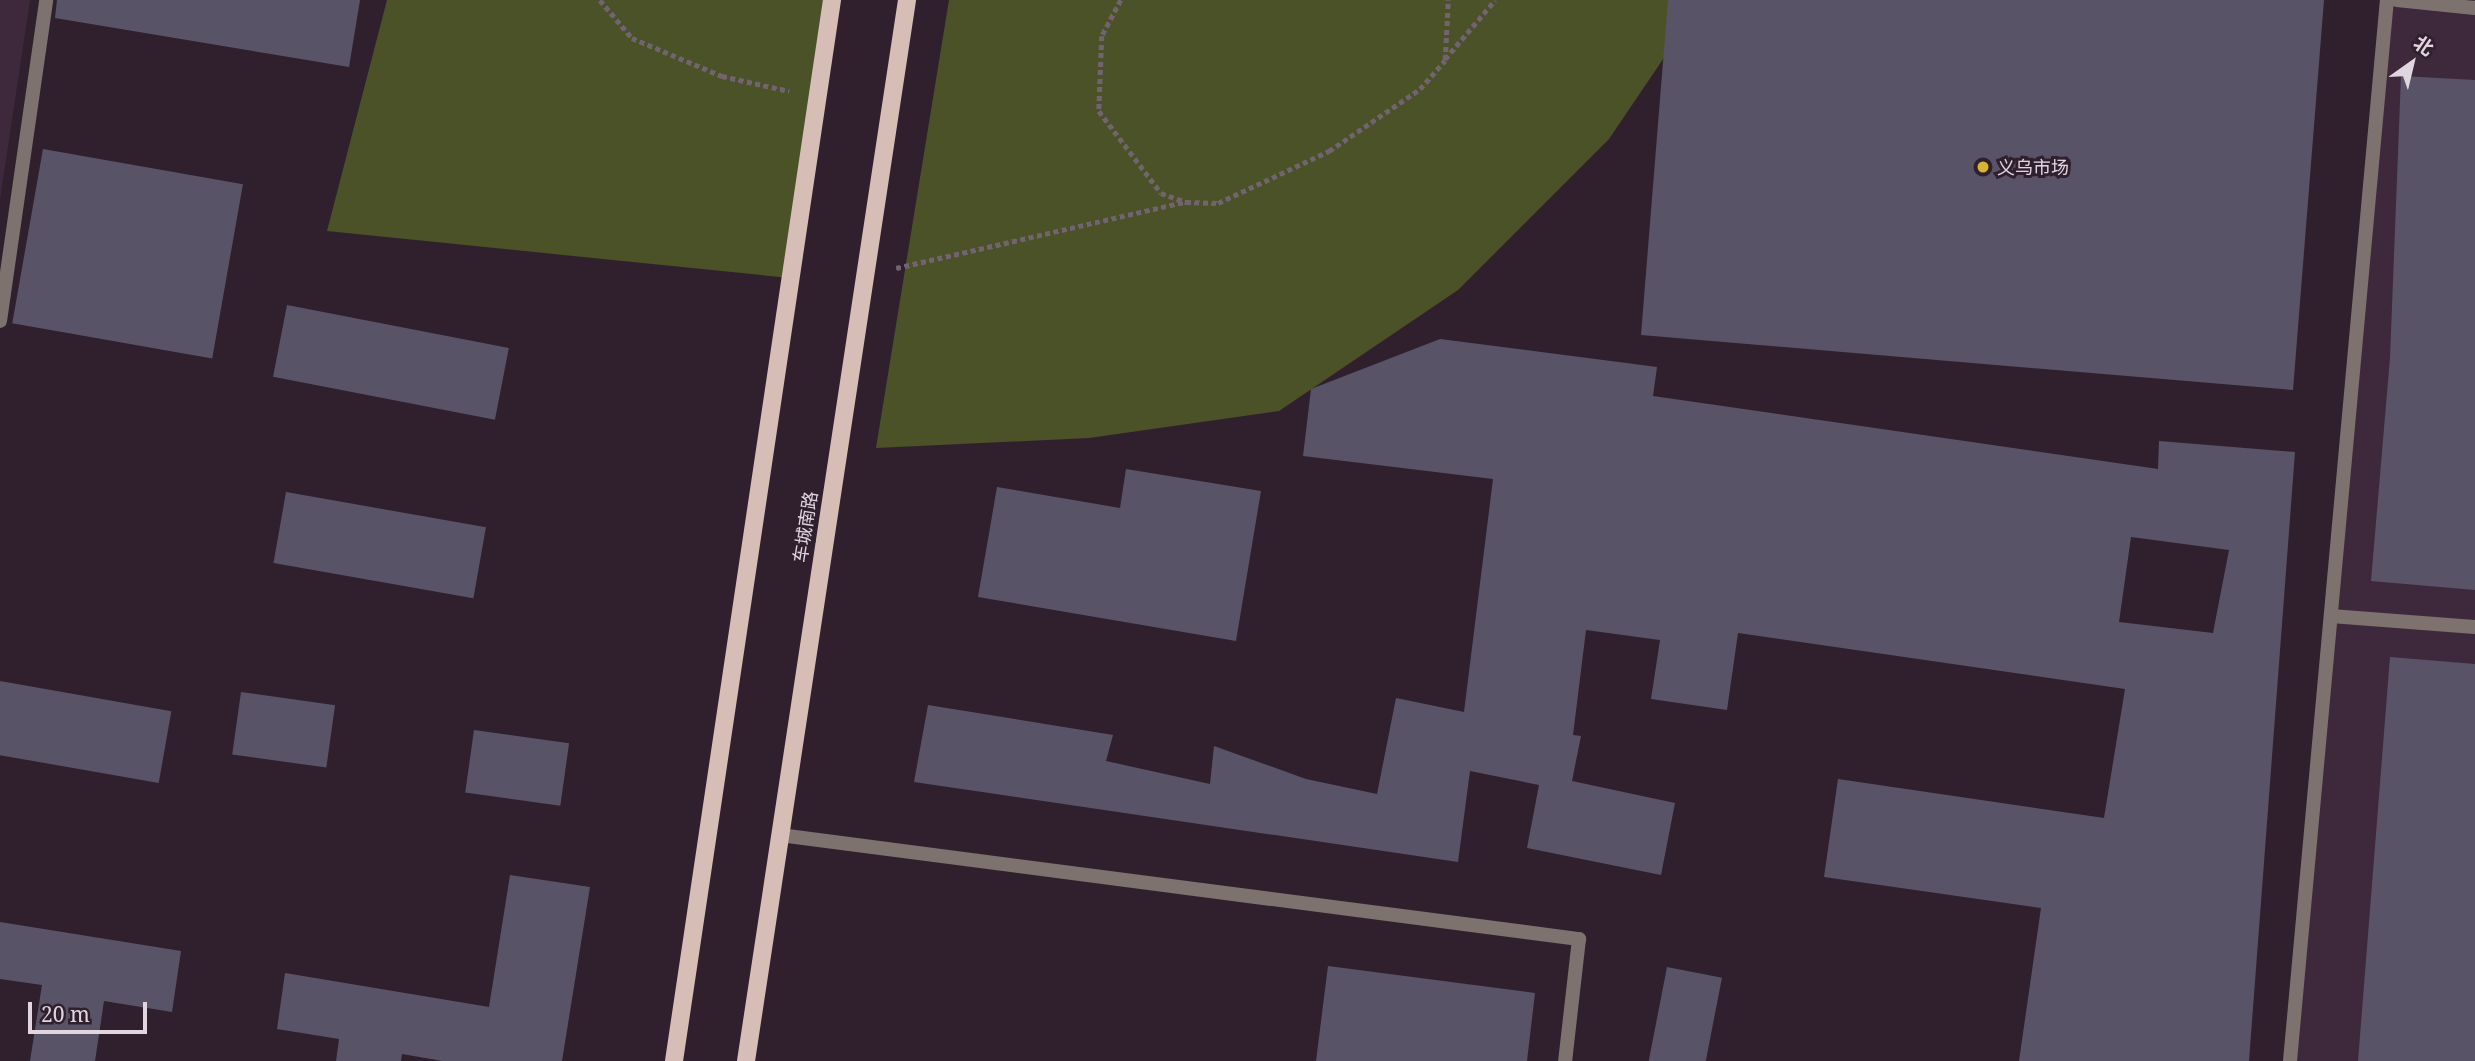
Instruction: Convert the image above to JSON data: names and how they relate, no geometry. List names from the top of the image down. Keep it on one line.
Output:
{"streets":{"main road":["车城南路"]},"places":["义乌市场"],"scale_bar":"20 m","north":"top right"}
